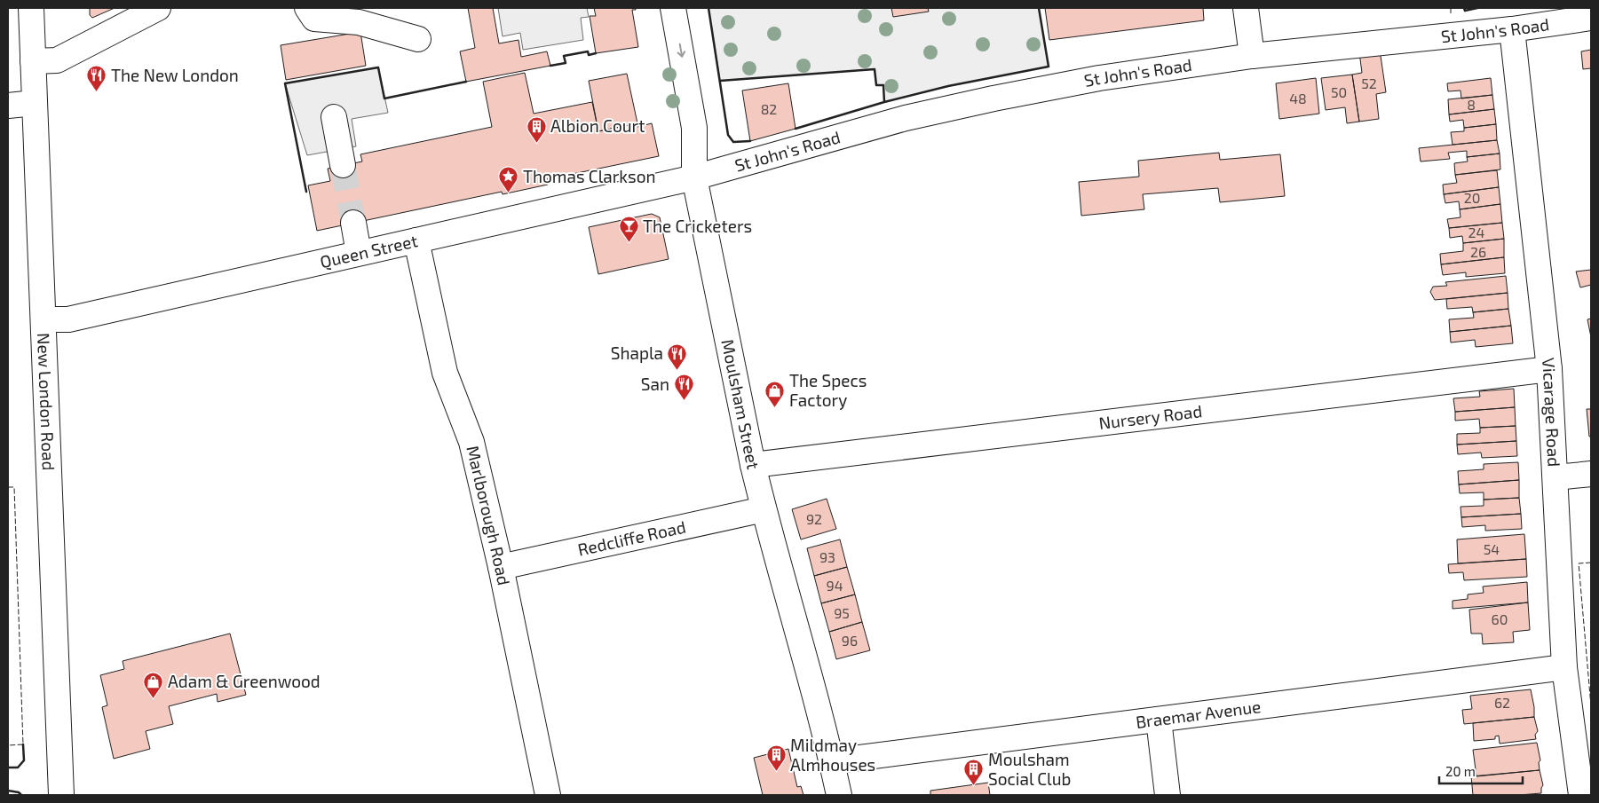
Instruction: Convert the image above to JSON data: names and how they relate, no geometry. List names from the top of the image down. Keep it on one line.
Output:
{"streets":{"street":["St John's Road","Queen Street","New London Road","Moulsham Street","Vicarage Road","Nursery Road","Marlborough Road","Redcliffe Road","Braemar Avenue"]},"crossings":[["St John's Road","Queen Street"],["St John's Road","Moulsham Street"],["St John's Road","Vicarage Road"],["Queen Street","New London Road"],["Queen Street","Moulsham Street"],["Queen Street","Marlborough Road"],["Moulsham Street","Nursery Road"],["Moulsham Street","Redcliffe Road"],["Moulsham Street","Braemar Avenue"],["Vicarage Road","Nursery Road"],["Vicarage Road","Braemar Avenue"],["Marlborough Road","Redcliffe Road"]],"places":{"restaurant":["The New London","Shapla","San"],"building":["Albion Court","Mildmay Almhouses","Moulsham Social Club"],"place":["Thomas Clarkson"],"bar":["The Cricketers"],"shop":["The Specs Factory","Adam & Greenwood"]},"house_numbers":["52","50","48","8","82","20","24","26","92","54","93","94","95","60","96","62"],"scale_bar":"20 m"}
